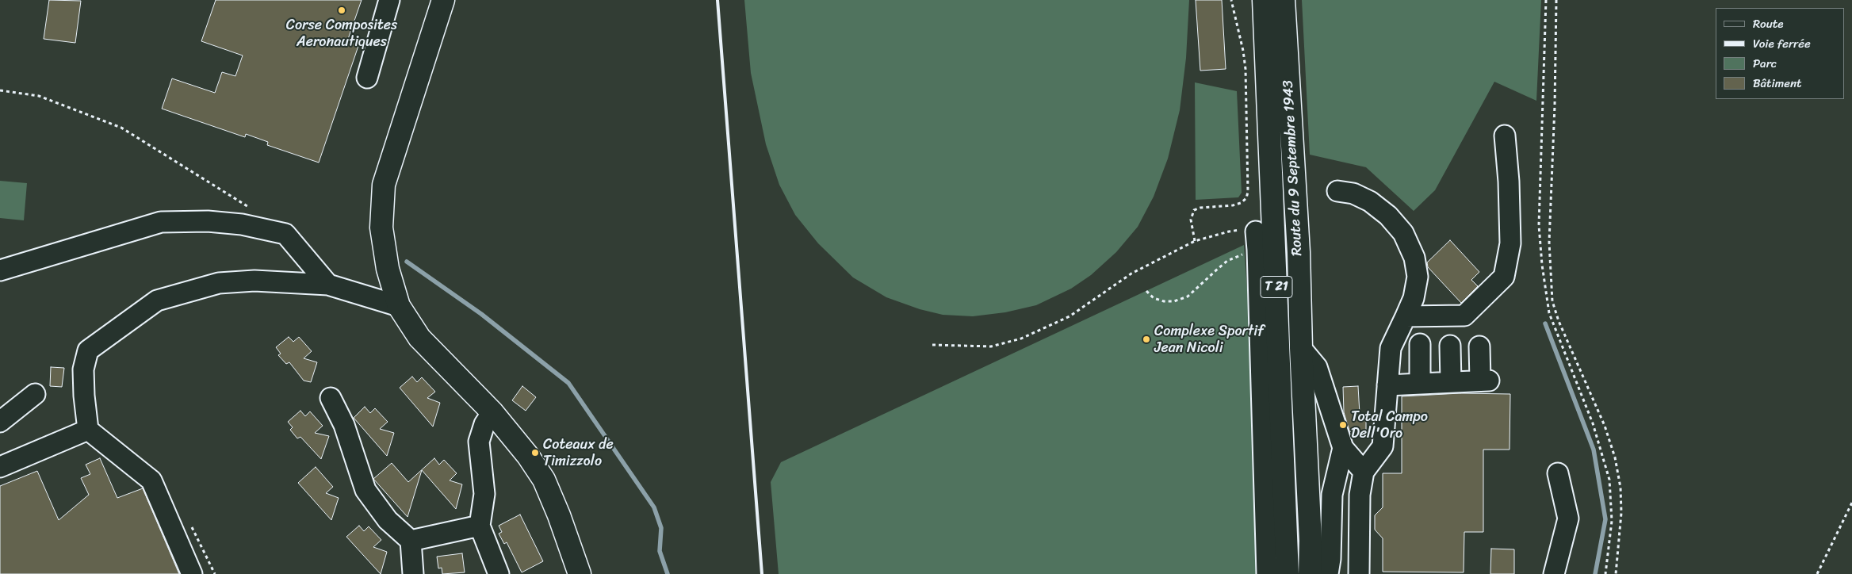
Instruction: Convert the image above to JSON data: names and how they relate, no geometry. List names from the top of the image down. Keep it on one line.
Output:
{"streets":{"main road":["Route du 9 Septembre 1943","T 21"]},"places":["Corse Composites Aeronautiques","Complexe Sportif Jean Nicoli","Total Campo Dell'Oro","Coteaux de Timizzolo"],"legend":["Route","Voie ferrée","Parc","Bâtiment"]}
